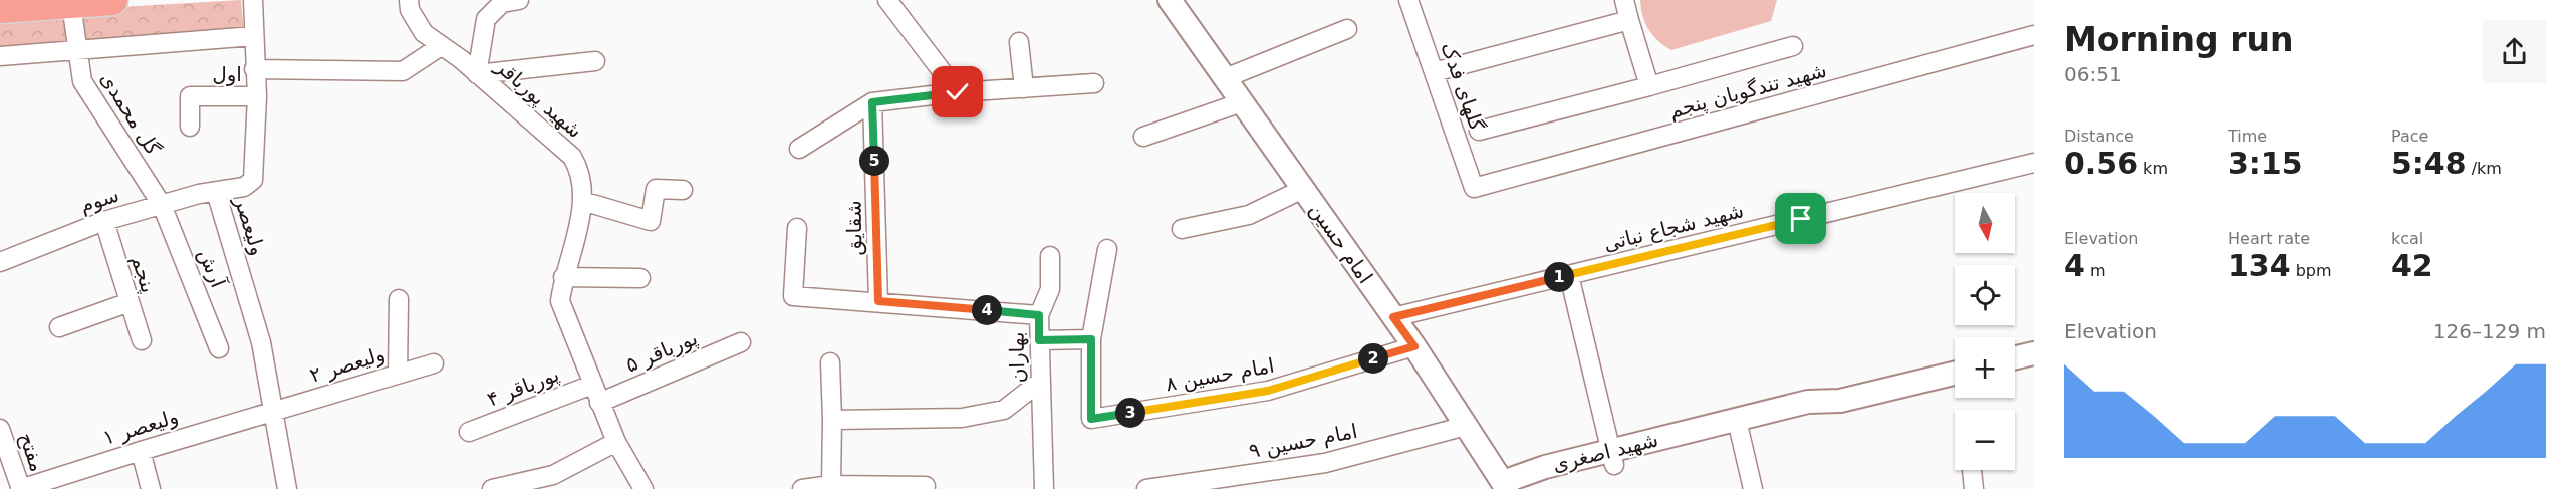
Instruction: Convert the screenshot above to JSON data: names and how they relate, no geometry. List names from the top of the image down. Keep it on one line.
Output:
{"streets":{"street":["اول","گلهای فدک","شهید تندگویان پنجم","شهید پورباقر","گل محمدی","سوم","ولیعصر","شهید شجاع نباتی","شقایق","امام حسین","آرش","پنجم","پورباقر ۵","بهاران","ولیعصر ۲","امام حسین ۸","پورباقر ۴","ولیعصر ۱","امام حسین ۹","مفتح","شهید اصغری"]},"crossings":[["اول","ولیعصر"],["گلهای فدک","شهید تندگویان پنجم"],["شهید پورباقر","پورباقر ۵"],["شهید پورباقر","پورباقر ۴"],["گل محمدی","سوم"],["گل محمدی","آرش"],["سوم","ولیعصر"],["سوم","آرش"],["سوم","پنجم"],["ولیعصر","ولیعصر ۲"],["ولیعصر","ولیعصر ۱"],["شهید شجاع نباتی","امام حسین"],["شقایق","بهاران"],["امام حسین","امام حسین ۸"],["امام حسین","امام حسین ۹"],["امام حسین","شهید اصغری"],["ولیعصر ۲","ولیعصر ۱"],["ولیعصر ۱","مفتح"]],"north":"bottom","page":{"heading":["Morning run","06:51"],"stats":[["Distance","0.56 km"],["Time","3:15"],["Pace","5:48 /km"],["Elevation","4 m"],["Heart rate","134 bpm"],["kcal","42"]],"pins":["5","1","4","2","3"],"map_buttons":["+","−"],"chart":["Elevation","126–129 m"]}}
